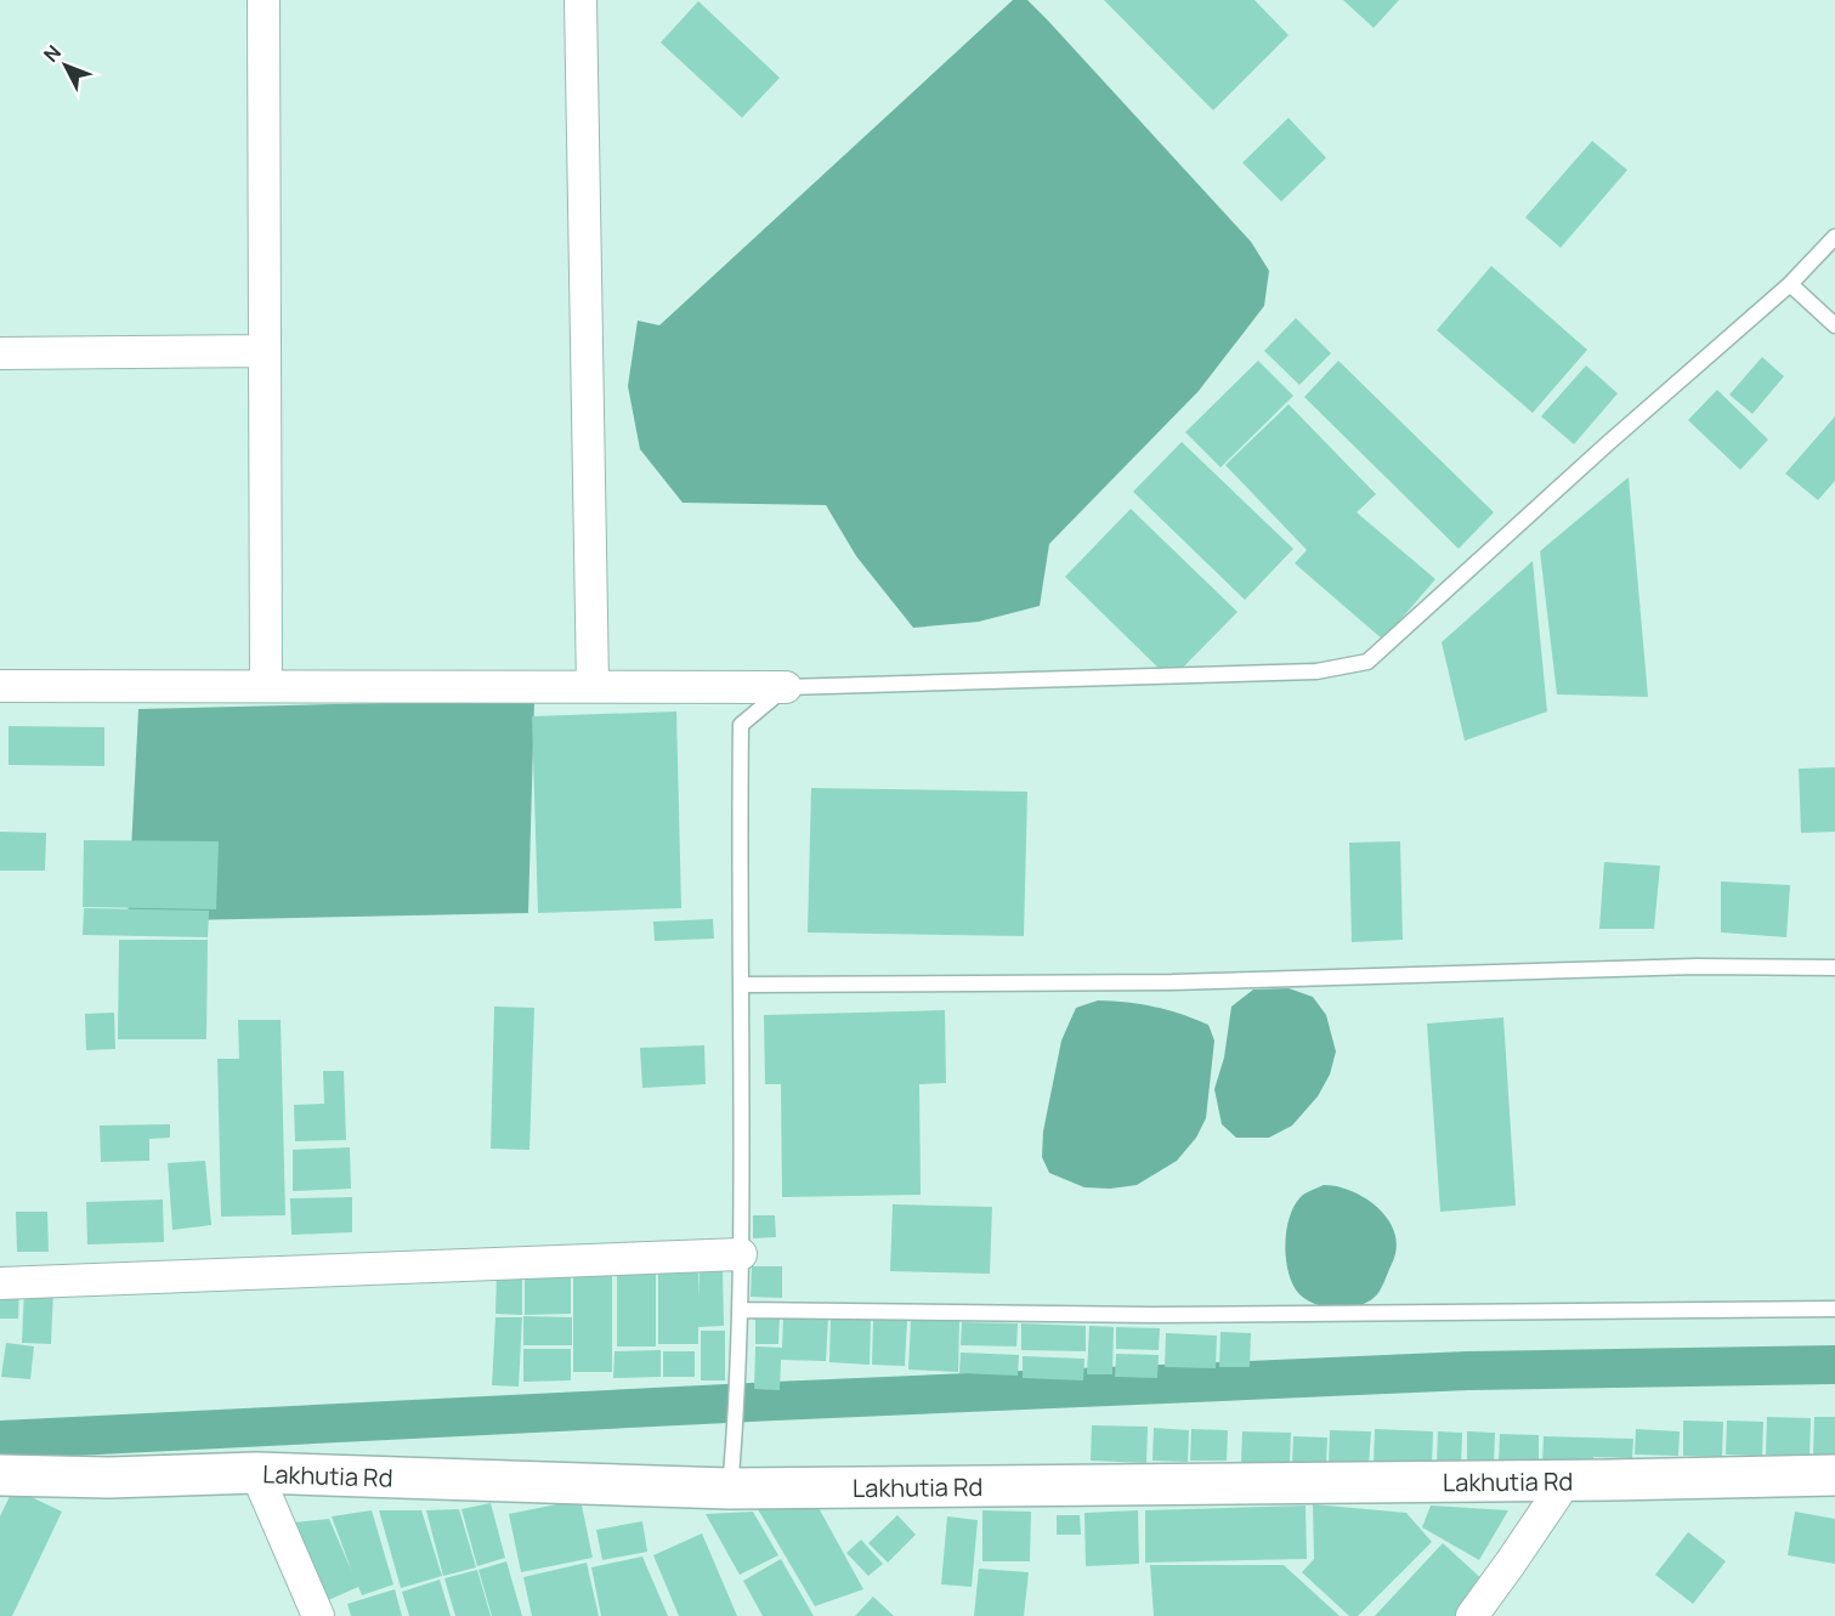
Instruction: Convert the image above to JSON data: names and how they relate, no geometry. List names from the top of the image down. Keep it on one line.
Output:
{"streets":{"street":["Lakhutia Rd"]},"north":"top left"}
